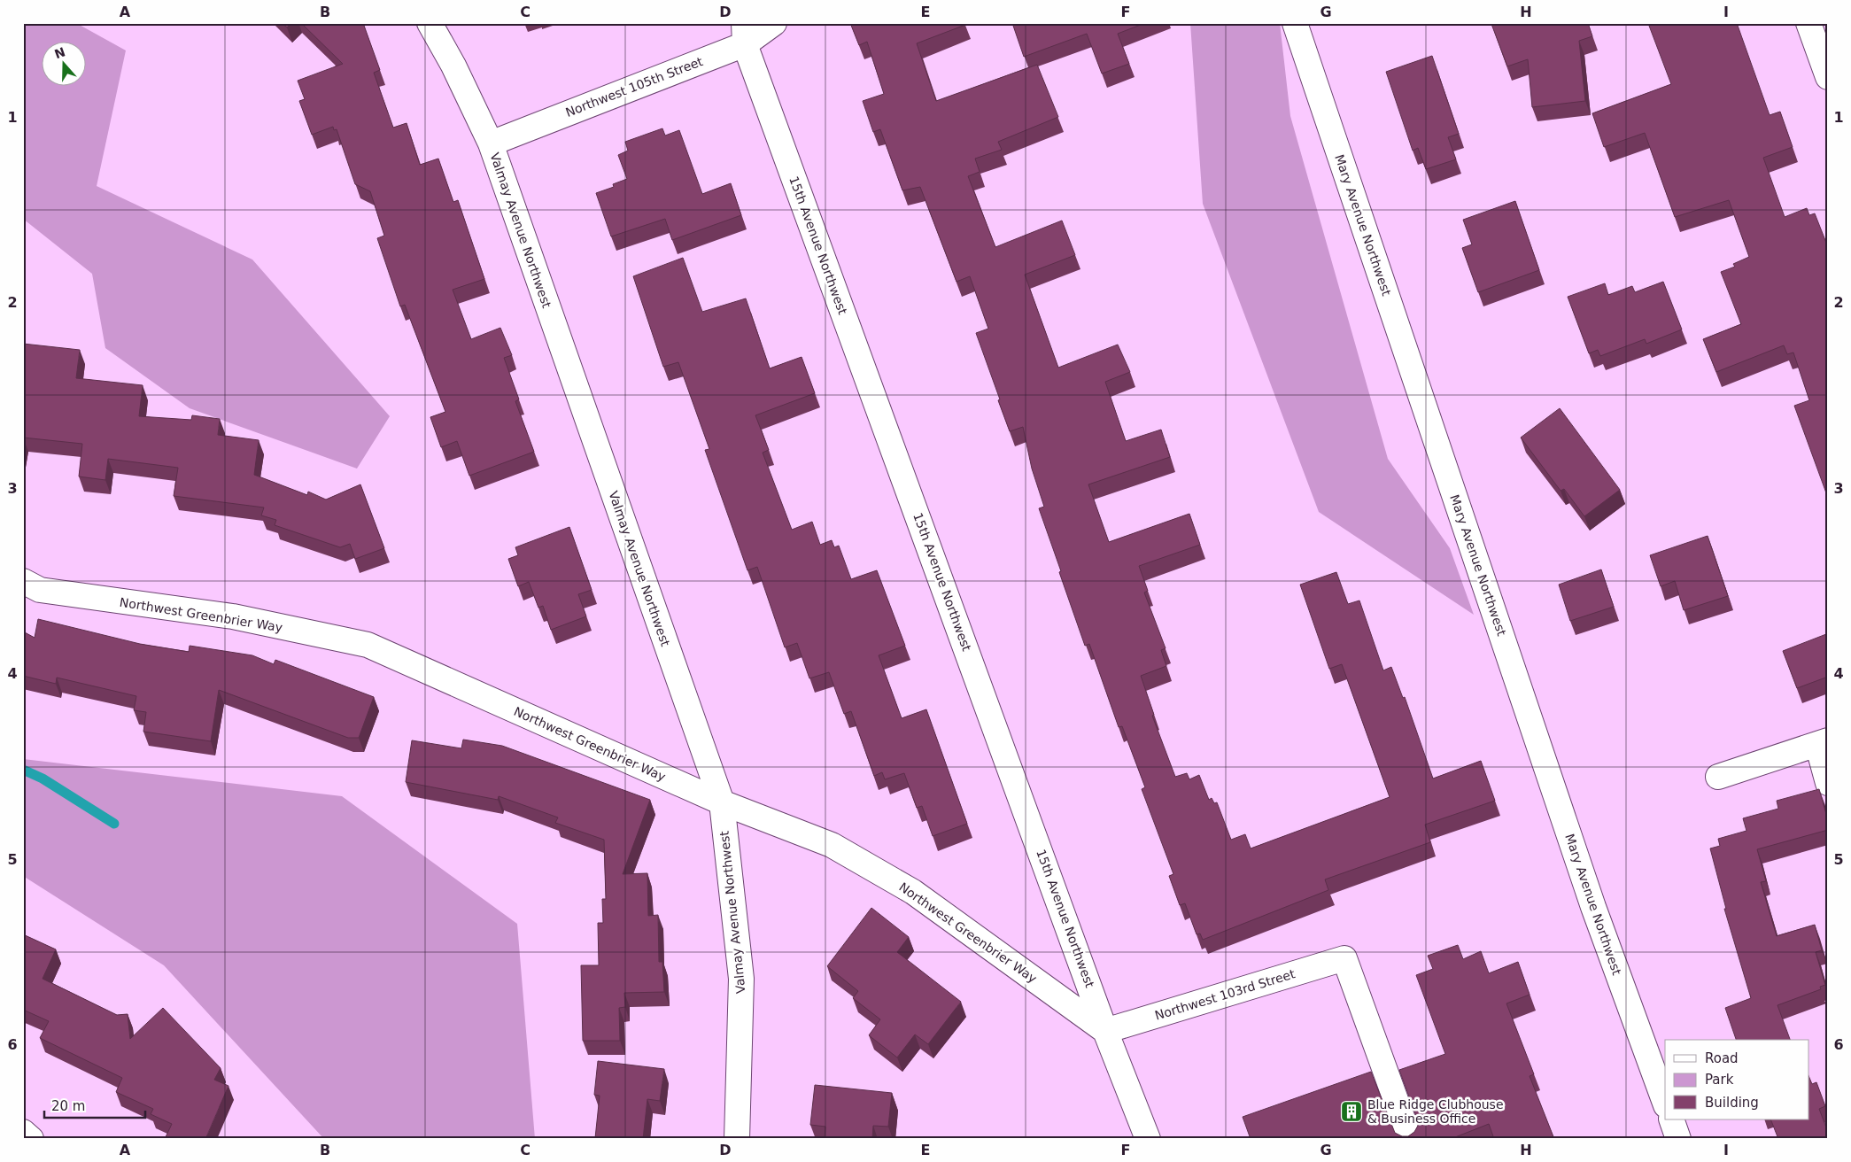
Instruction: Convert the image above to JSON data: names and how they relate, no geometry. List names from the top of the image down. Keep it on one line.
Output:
{"streets":{"street":["Northwest 105th Street","Mary Avenue Northwest","Valmay Avenue Northwest","15th Avenue Northwest","Northwest Greenbrier Way","Northwest 103rd Street"]},"crossings":[["Northwest 105th Street","Valmay Avenue Northwest"],["Northwest 105th Street","15th Avenue Northwest"],["Valmay Avenue Northwest","Northwest Greenbrier Way"],["15th Avenue Northwest","Northwest Greenbrier Way"],["15th Avenue Northwest","Northwest 103rd Street"],["Northwest Greenbrier Way","Northwest 103rd Street"]],"places":{"building":["Blue Ridge Clubhouse & Business Office"]},"legend":["Road","Park","Building"],"scale_bar":"20 m","north":"top","grid":{"columns":["A","B","C","D","E","F","G","H","I"],"rows":["1","2","3","4","5","6"]}}
